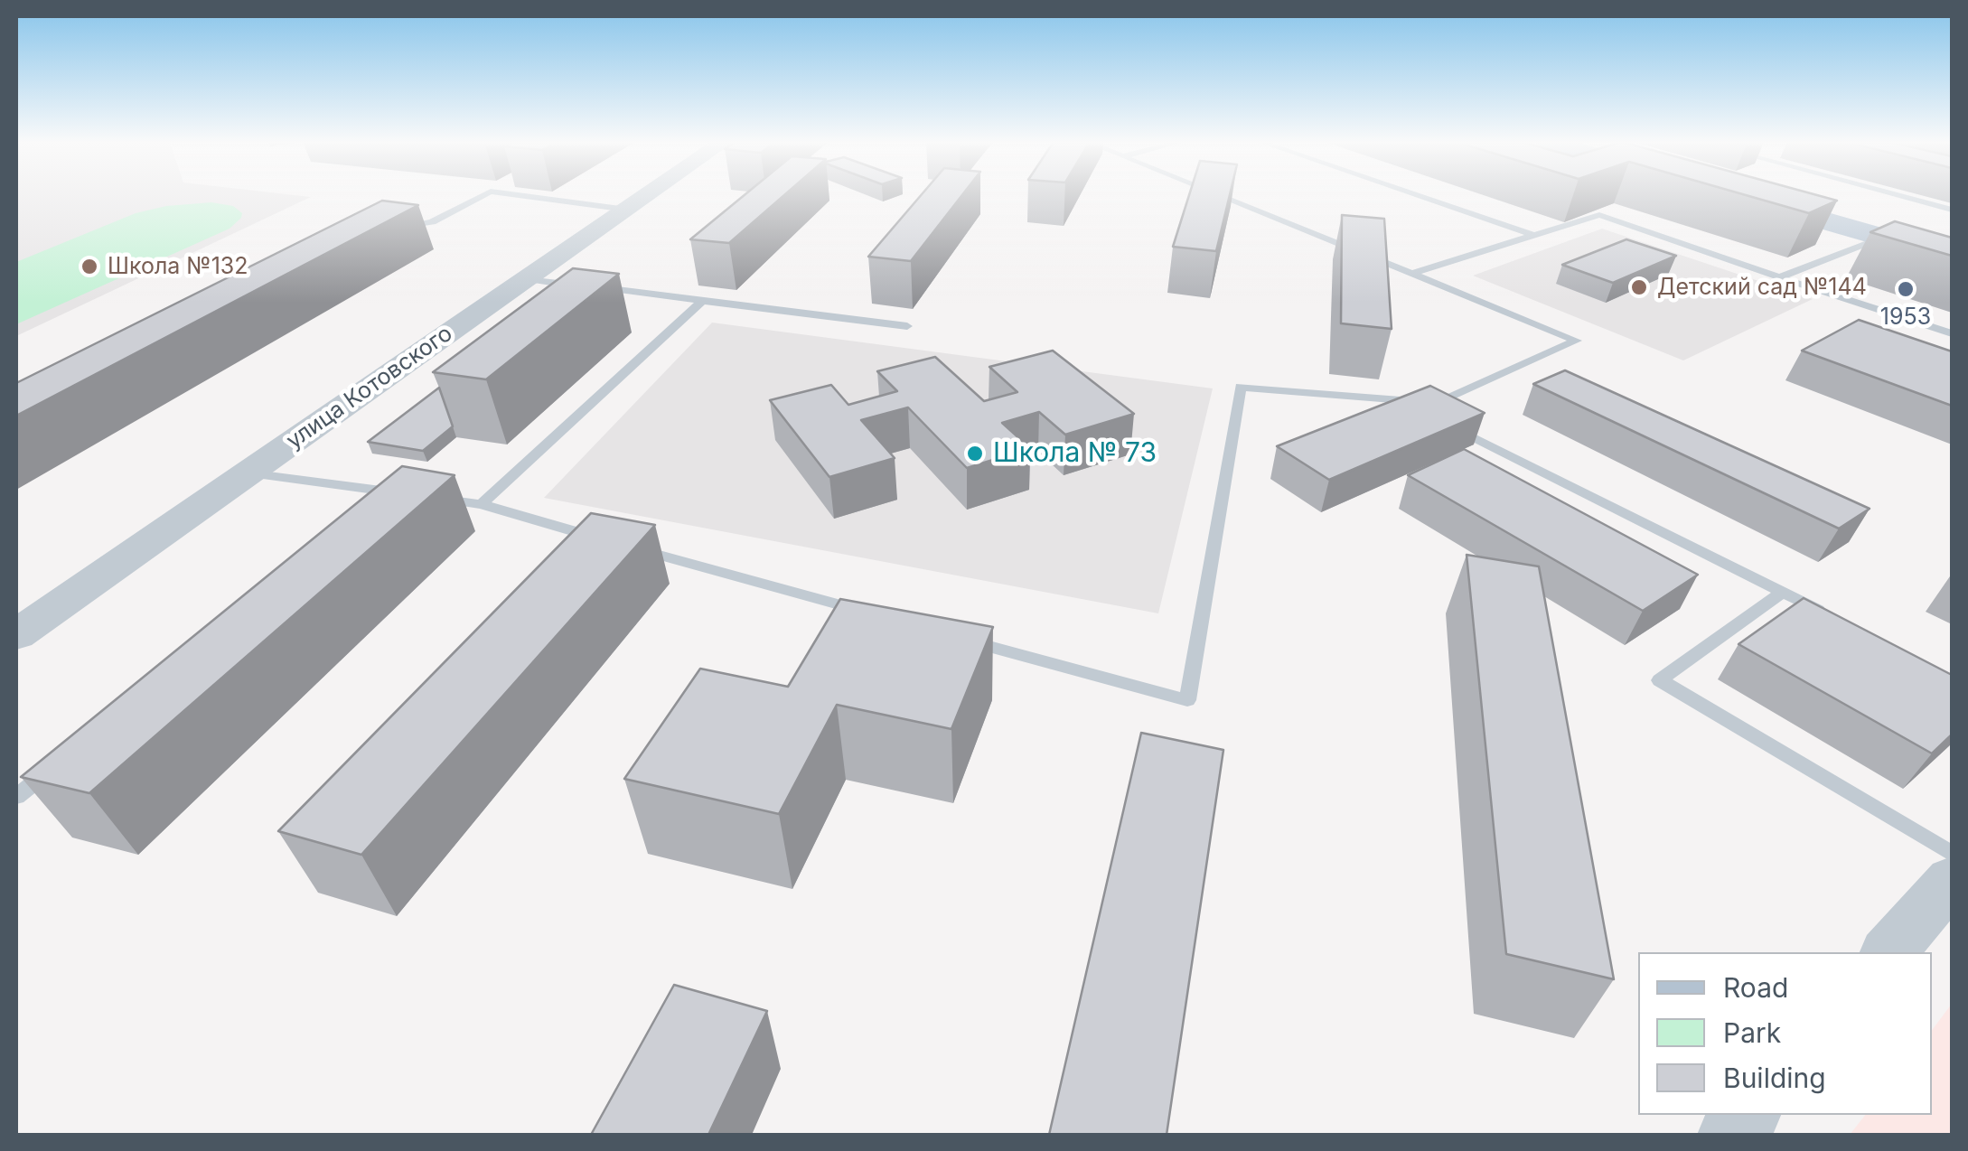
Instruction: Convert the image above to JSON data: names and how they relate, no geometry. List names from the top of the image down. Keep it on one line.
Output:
{"streets":{"street":["улица Котовского"]},"places":["Школа №132","Детский сад №144","1953","Школа № 73"],"legend":["Road","Park","Building"]}
